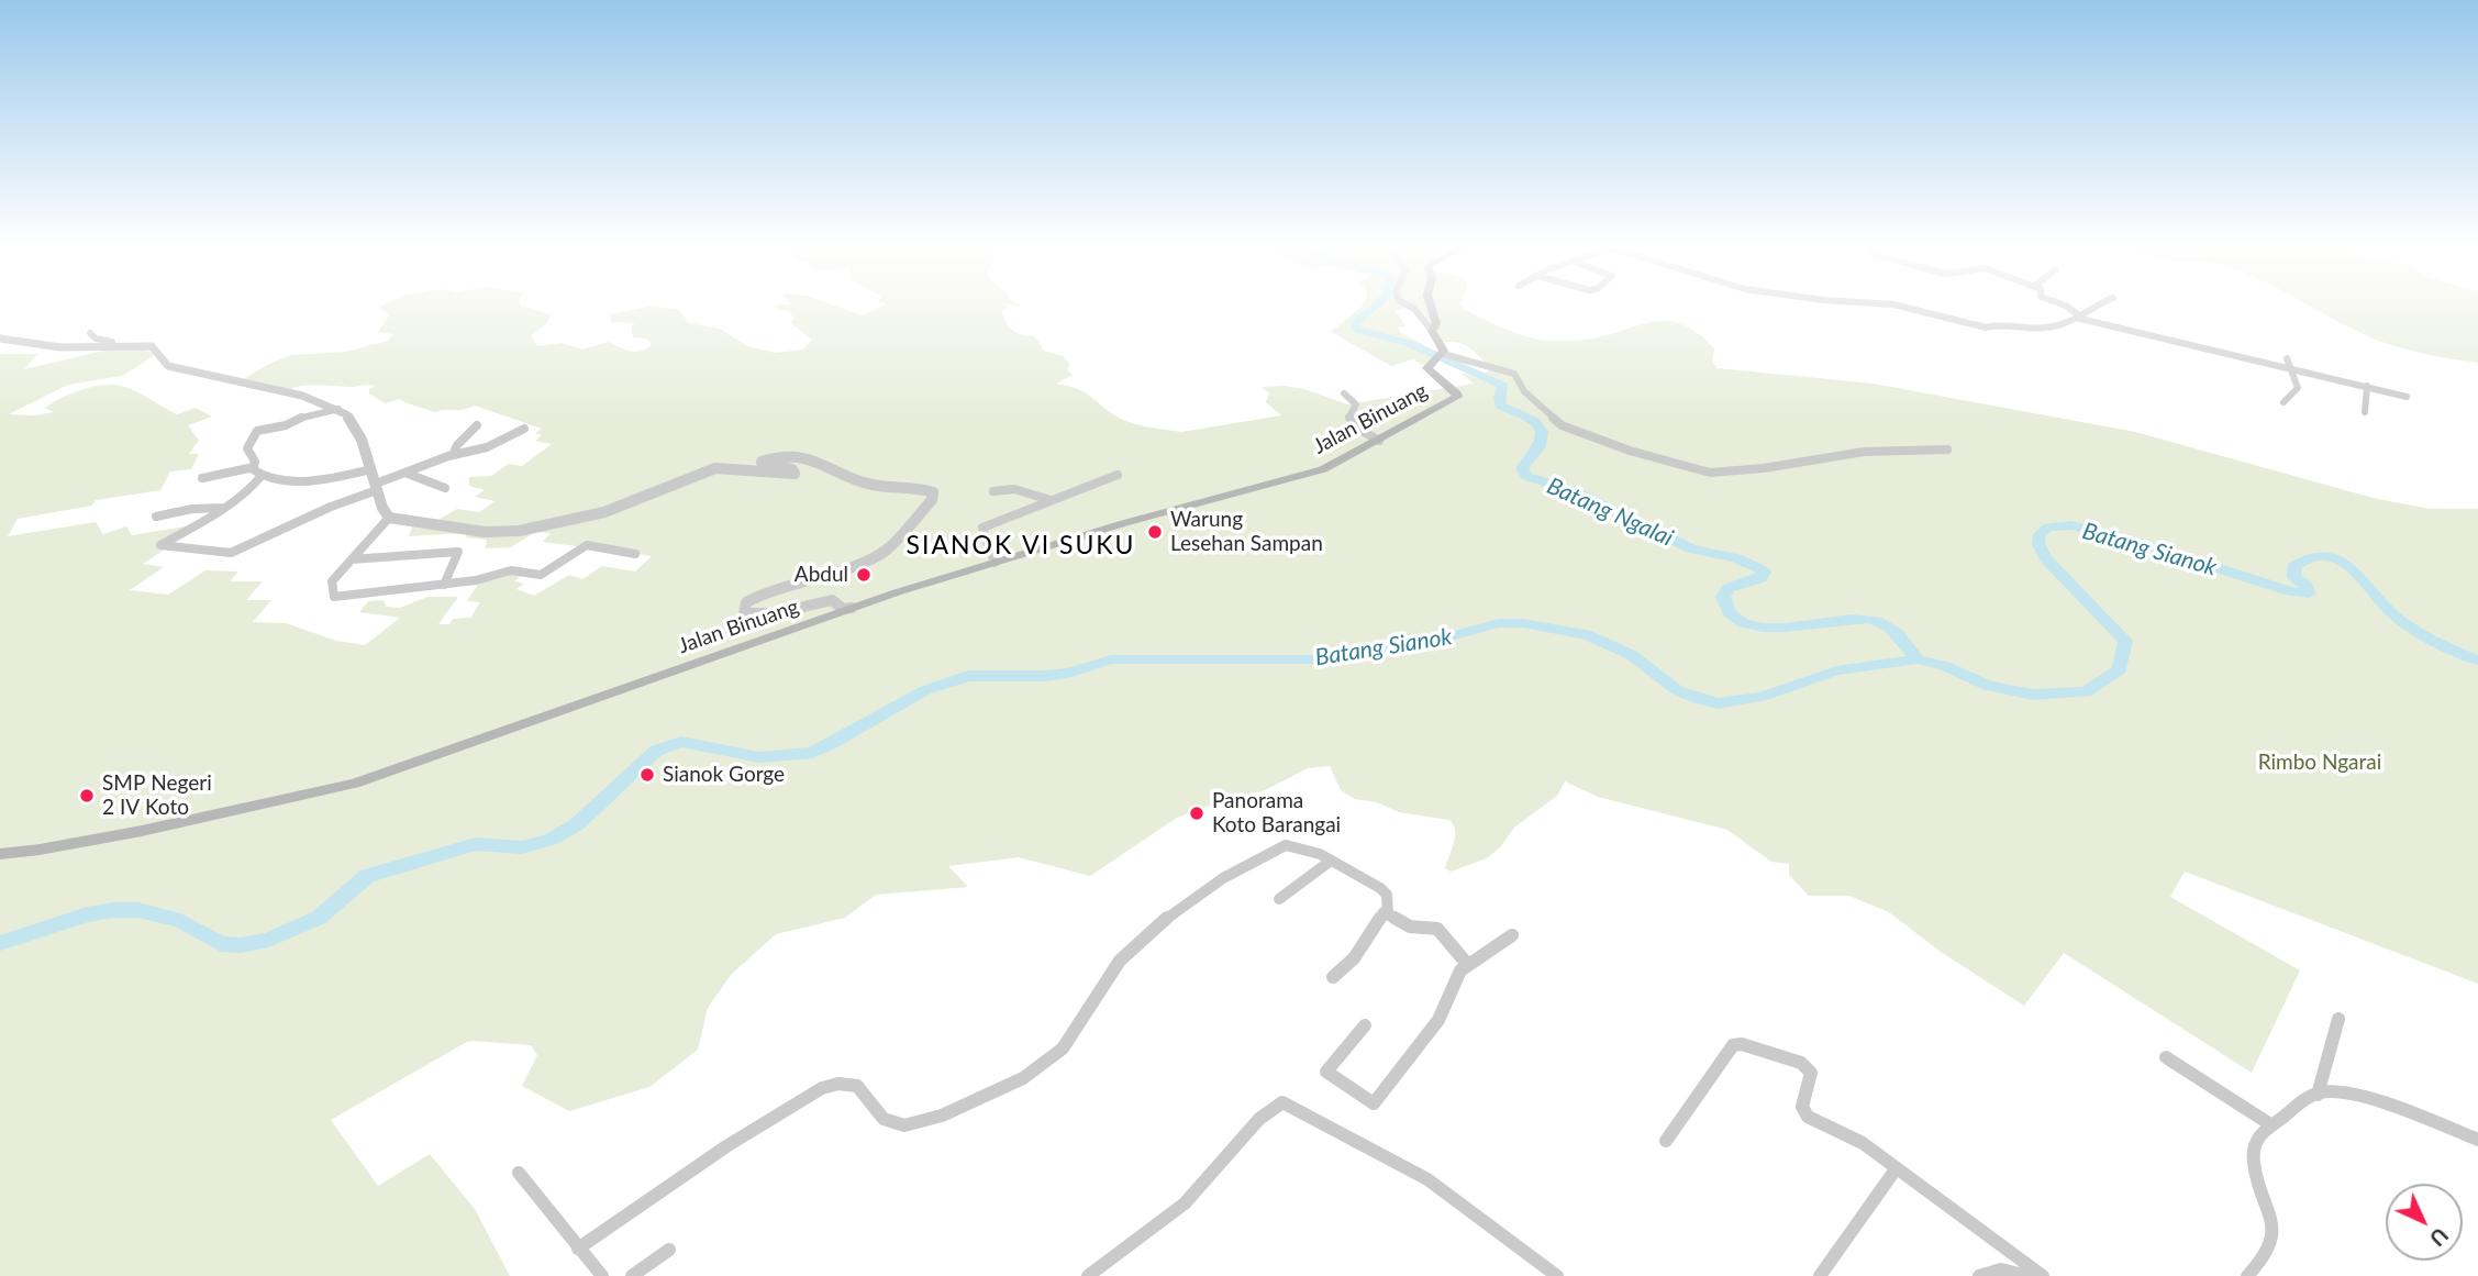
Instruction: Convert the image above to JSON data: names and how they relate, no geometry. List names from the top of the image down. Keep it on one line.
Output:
{"streets":{"main road":["Jalan Binuang"]},"districts":["SIANOK VI SUKU"],"water":["Batang Ngalai","Batang Sianok"],"parks":["Rimbo Ngarai"],"places":["Warung Lesehan Sampan","Abdul","Sianok Gorge","SMP Negeri 2 IV Koto","Panorama Koto Barangai"],"north":"bottom right"}
